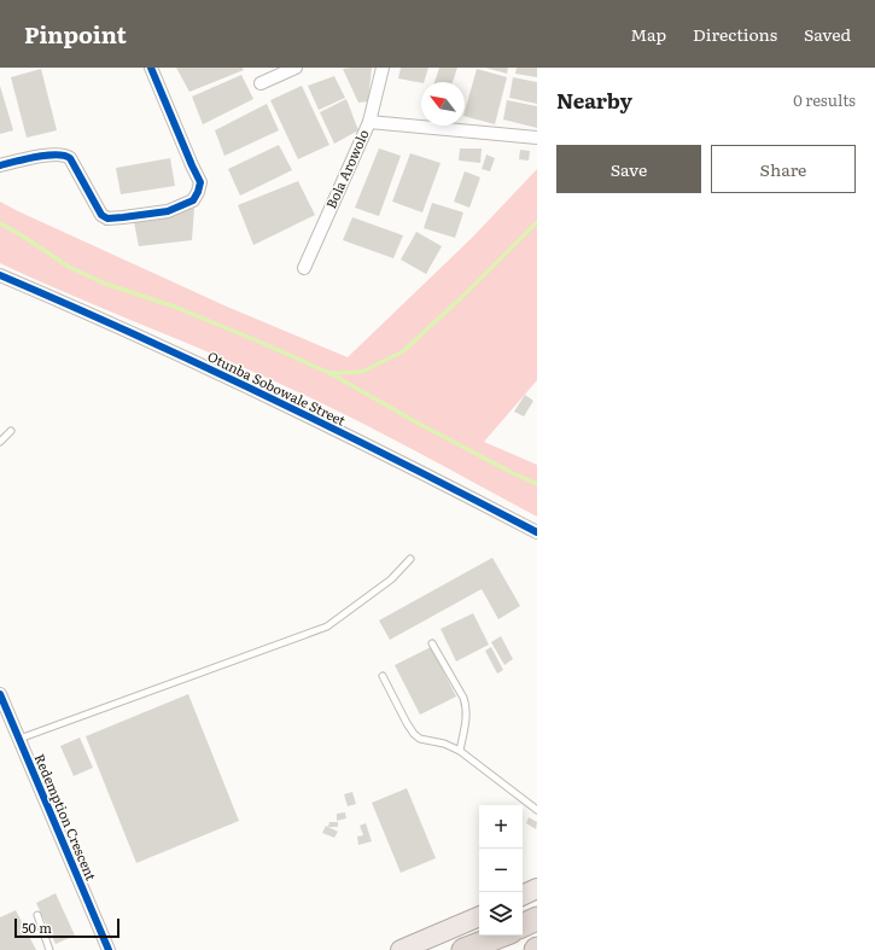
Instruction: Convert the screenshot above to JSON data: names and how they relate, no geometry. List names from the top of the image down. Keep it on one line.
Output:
{"streets":{"street":["Bola Arowolo","Otunba Sobowale Street","Redemption Crescent"]},"scale_bar":"50 m","north":"top left","page":{"header":"Pinpoint","nav":["Map","Directions","Saved"],"heading":["Nearby","0 results"],"buttons":["Save","Share"],"map_buttons":["+","−"],"scale":"50 m"}}
